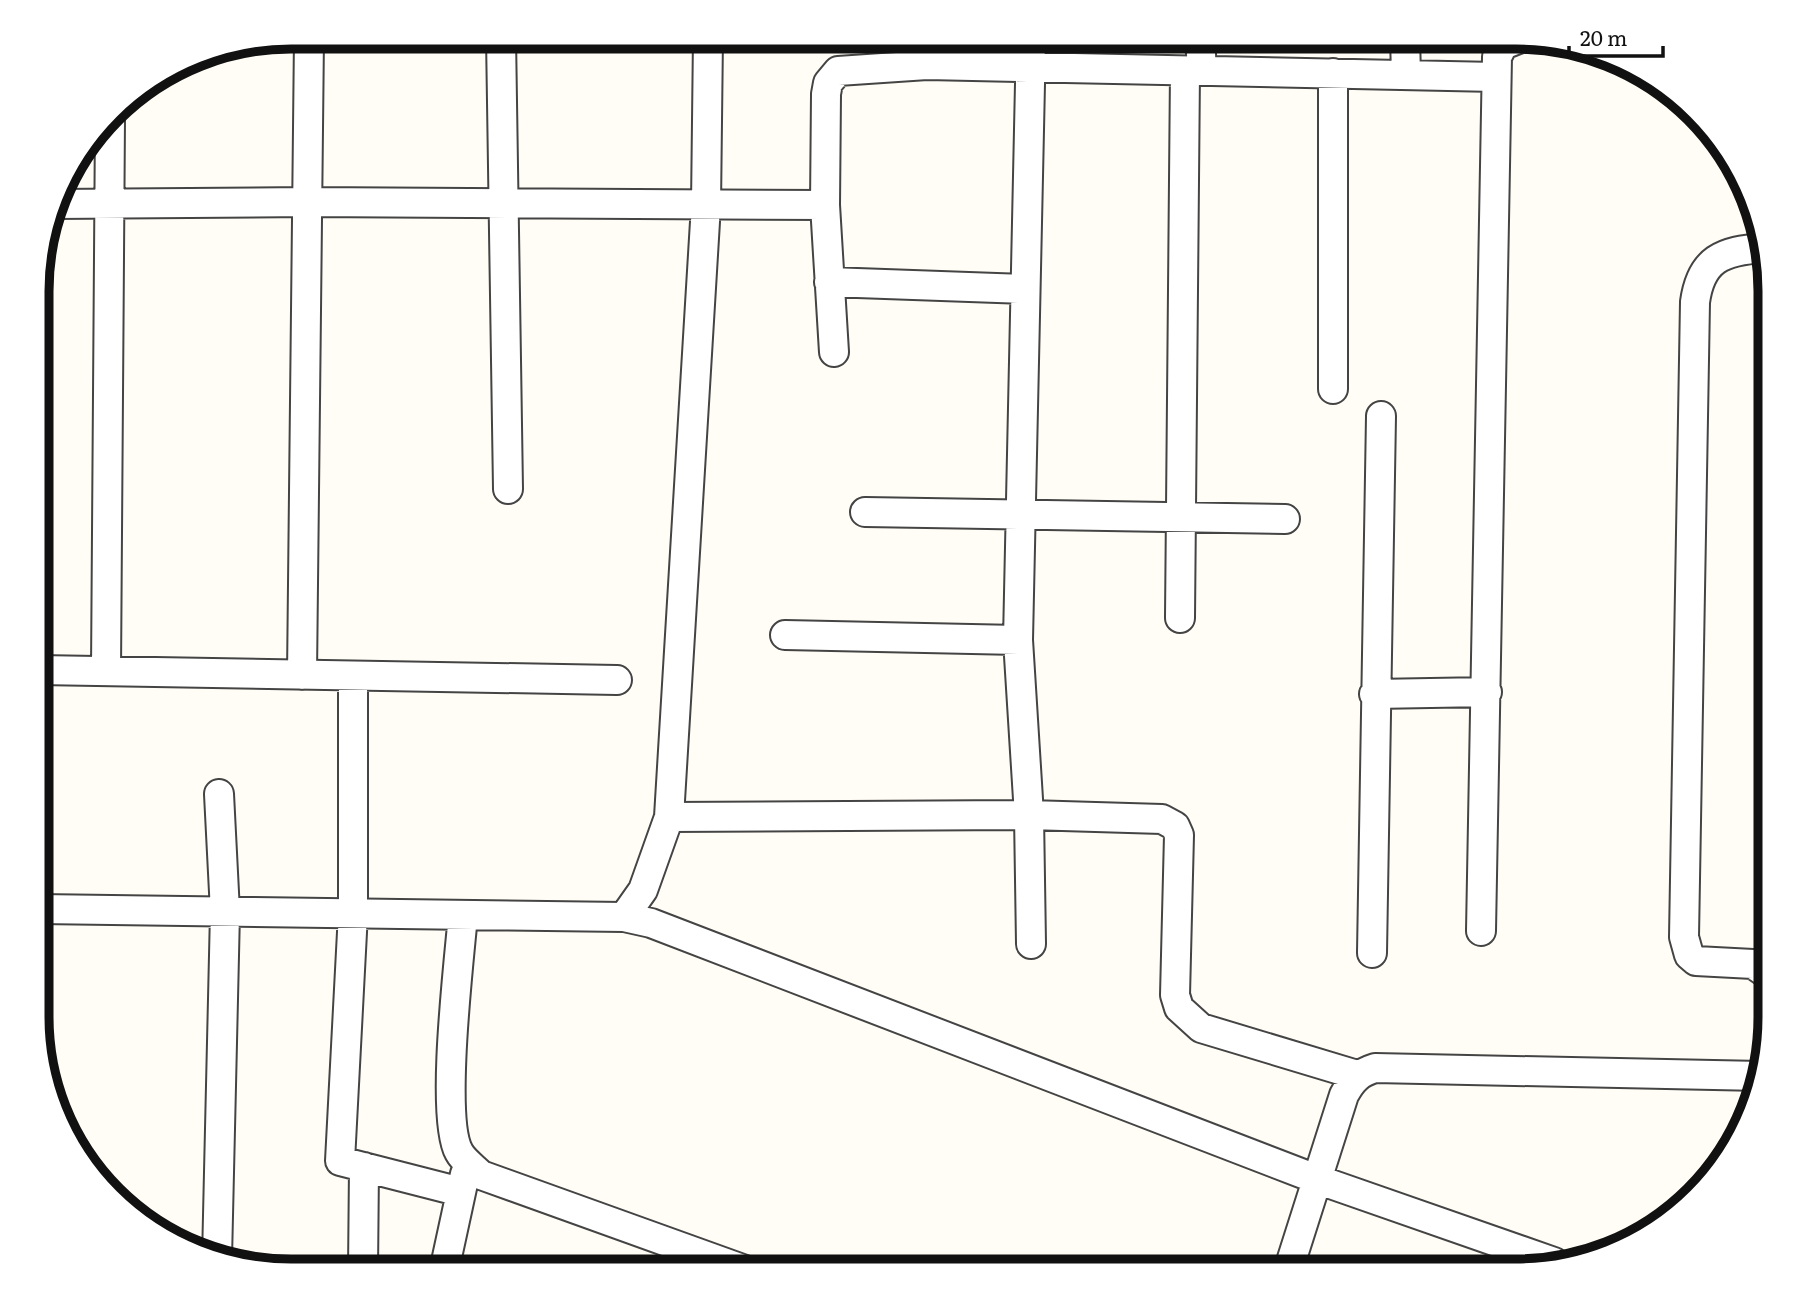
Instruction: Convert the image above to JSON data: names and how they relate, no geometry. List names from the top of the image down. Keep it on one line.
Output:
{"scale_bar":"20 m"}
